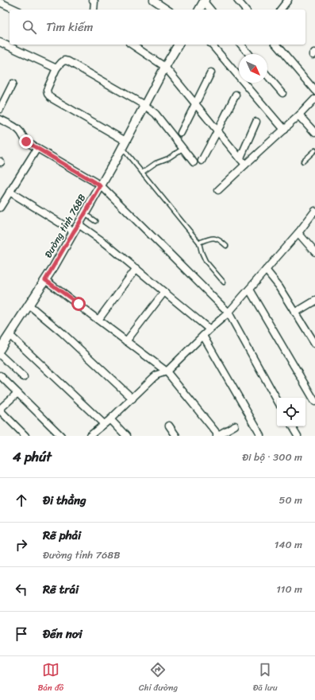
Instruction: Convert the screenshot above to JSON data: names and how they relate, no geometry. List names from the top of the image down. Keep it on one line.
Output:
{"streets":{"street":["Đường tỉnh 768B"]},"north":"bottom right","page":{"search":"Tìm kiếm","heading":["4 phút","Đi bộ · 300 m"],"list":[["Đi thẳng","50 m"],["Rẽ phải","Đường tỉnh 768B","140 m"],["Rẽ trái","110 m"],"Đến nơi"],"nav":["Bản đồ","Chỉ đường","Đã lưu"]}}
